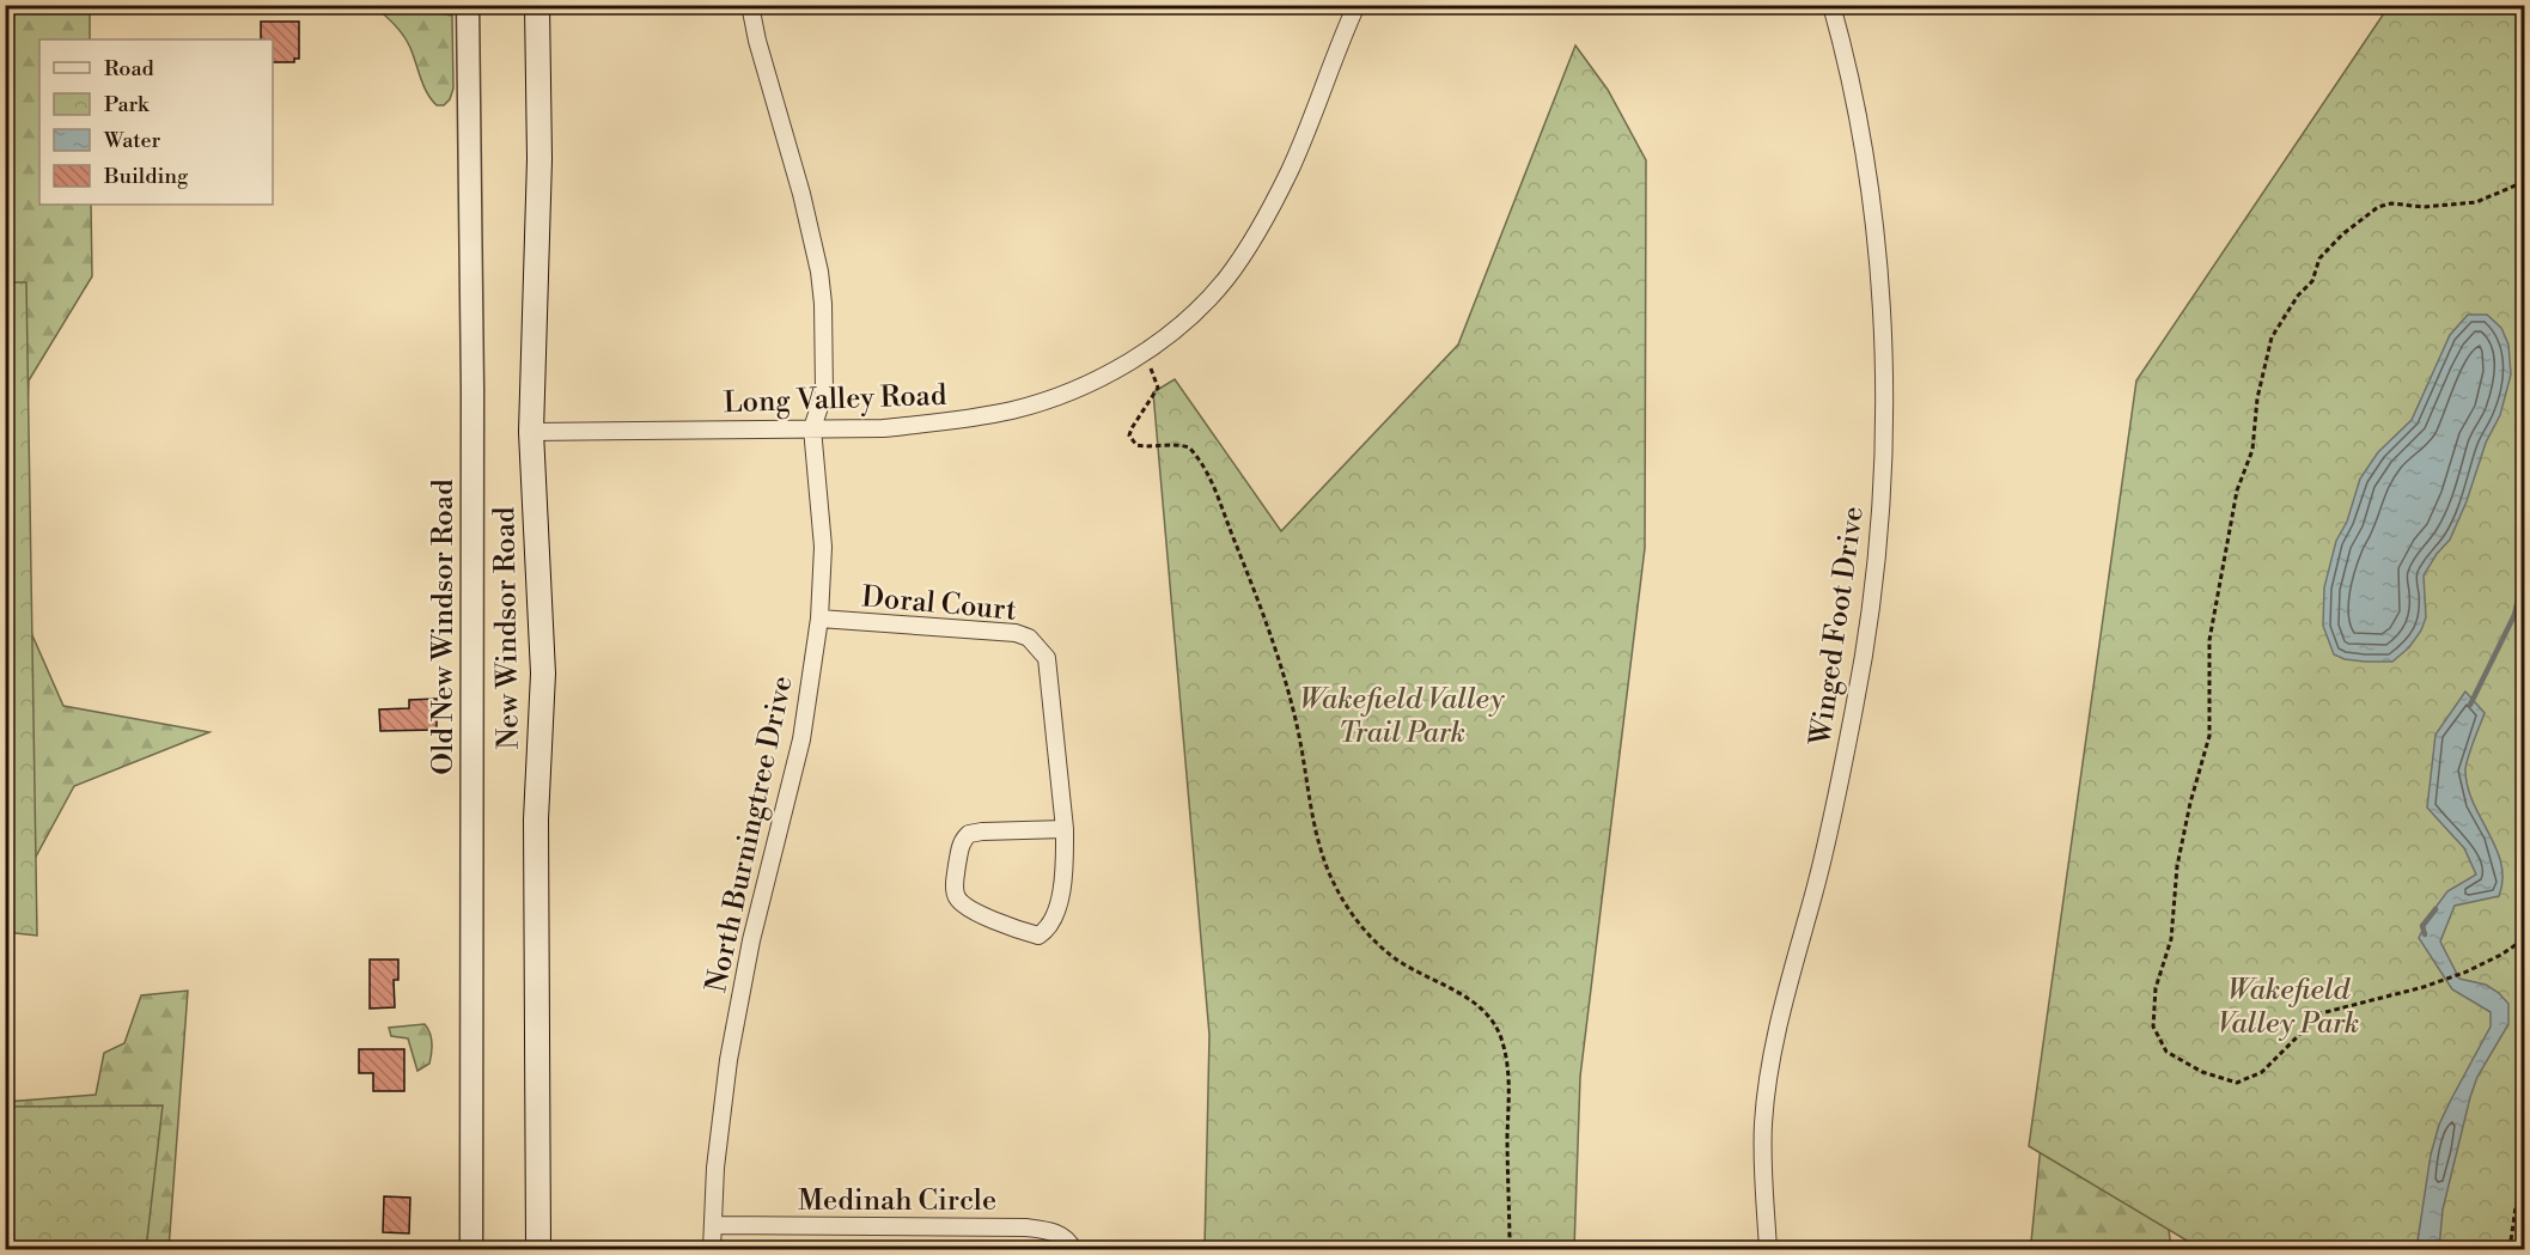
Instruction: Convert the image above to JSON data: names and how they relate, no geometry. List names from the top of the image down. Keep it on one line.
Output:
{"streets":{"main road":["New Windsor Road"],"street":["Long Valley Road","Doral Court","Winged Foot Drive","Old New Windsor Road","North Burningtree Drive","Medinah Circle"]},"crossings":[["Long Valley Road","New Windsor Road"],["Long Valley Road","North Burningtree Drive"],["Doral Court","North Burningtree Drive"],["North Burningtree Drive","Medinah Circle"]],"parks":["Wakefield Valley Trail Park","Wakefield Valley Park"],"legend":["Road","Park","Water","Building"]}
